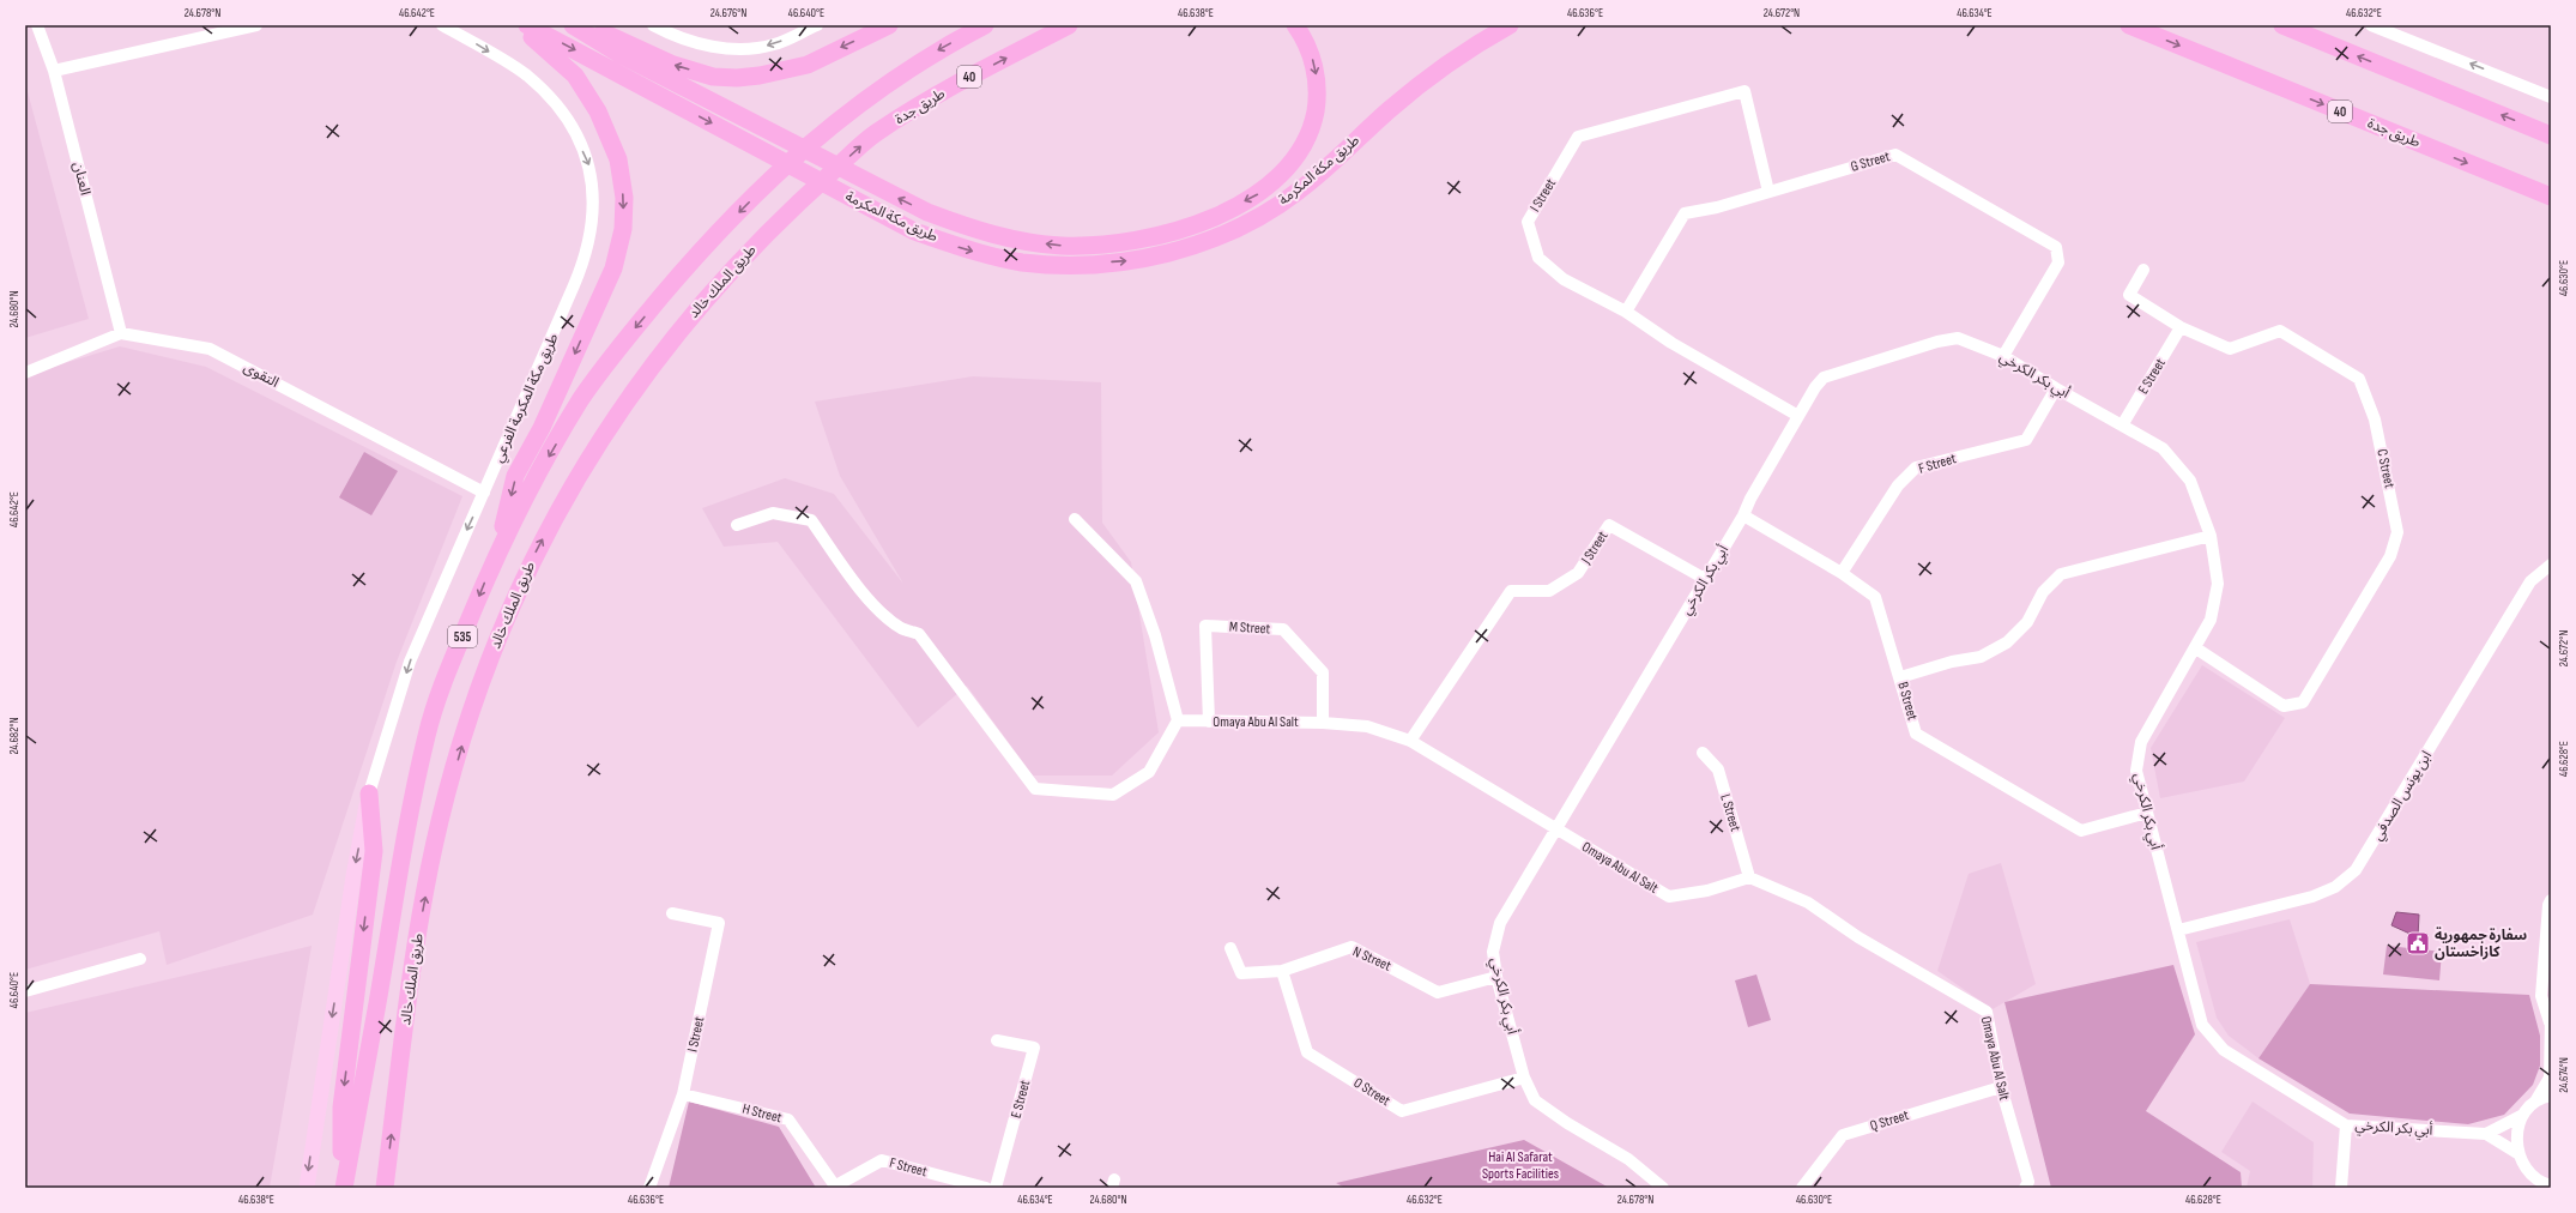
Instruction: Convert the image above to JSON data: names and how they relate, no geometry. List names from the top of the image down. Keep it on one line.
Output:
{"streets":{"highway":["40","طريق جدة","طريق مكة المكرمة","طريق الملك خالد","535"],"street":["G Street","العنان","I Street","التقوى","أبي بكر الكرخي","E Street","طريق مكة المكرمة الفرعي","F Street","C Street","J Street","M Street","B Street","Omaya Abu Al Salt","ابن يونس الصدفي","L Street","N Street","O Street","H Street","Q Street"]},"crossings":[["طريق جدة","طريق الملك خالد"],["G Street","I Street"],["G Street","أبي بكر الكرخي"],["العنان","التقوى"],["I Street","أبي بكر الكرخي"],["I Street","H Street"],["التقوى","طريق مكة المكرمة الفرعي"],["أبي بكر الكرخي","E Street"],["أبي بكر الكرخي","F Street"],["أبي بكر الكرخي","C Street"],["أبي بكر الكرخي","J Street"],["أبي بكر الكرخي","B Street"],["أبي بكر الكرخي","Omaya Abu Al Salt"],["أبي بكر الكرخي","ابن يونس الصدفي"],["أبي بكر الكرخي","N Street"],["أبي بكر الكرخي","O Street"],["E Street","C Street"],["F Street","B Street"],["F Street","H Street"],["J Street","Omaya Abu Al Salt"],["M Street","Omaya Abu Al Salt"],["Omaya Abu Al Salt","L Street"],["Omaya Abu Al Salt","Q Street"],["N Street","O Street"]],"one_way":["طريق مكة المكرمة الفرعي"],"parks":["Hai Al Safarat Sports Facilities"],"places":{"public building":["سفارة جمهورية كازاخستان"]},"coordinates":["24.678°N","46.642°E","24.676°N","46.640°E","46.638°E","46.636°E","24.672°N","46.634°E","46.632°E","46.630°E","24.680°N","24.682°N","46.628°E","24.674°N"]}
